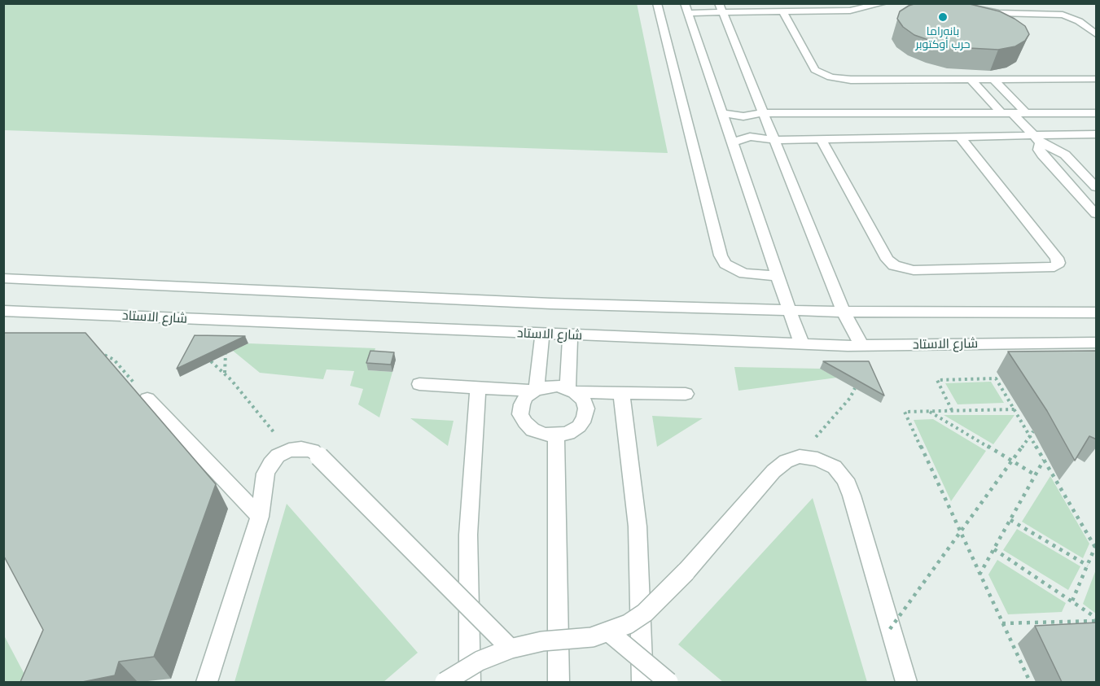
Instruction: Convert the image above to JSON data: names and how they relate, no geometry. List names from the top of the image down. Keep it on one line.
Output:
{"streets":{"street":["شارع الاستاد"]},"places":["بانوراما حرب أوكتوبر"]}
